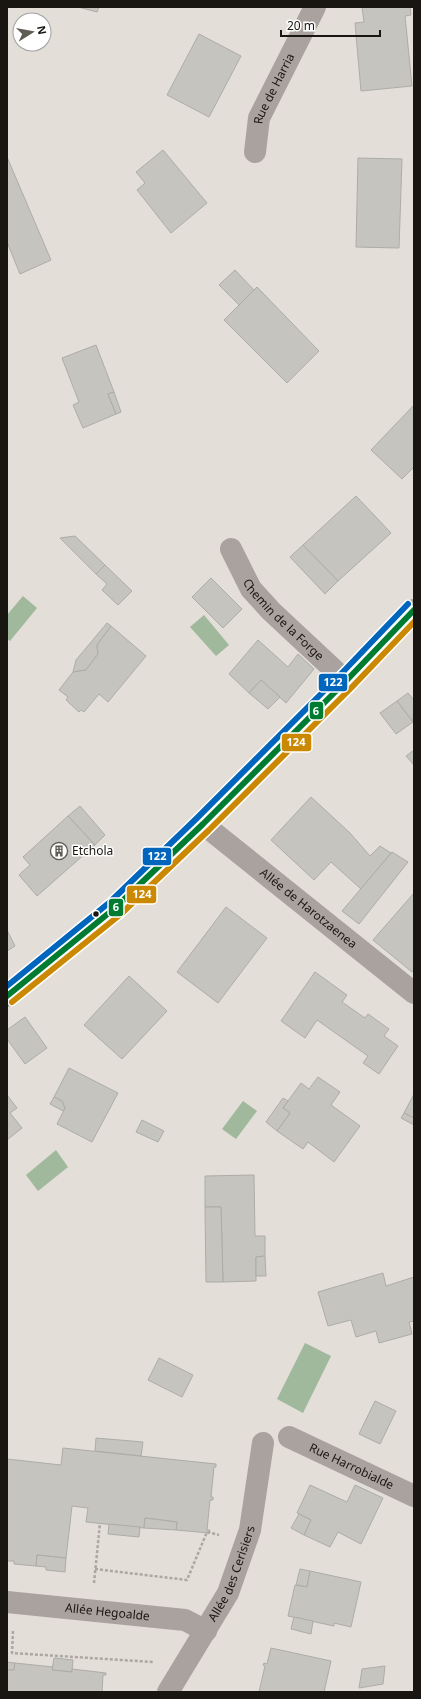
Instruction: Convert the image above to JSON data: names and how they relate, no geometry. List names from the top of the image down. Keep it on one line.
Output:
{"streets":{"street":["Rue de Harria","Chemin de la Forge","Allée de Harotzaenea","Rue Harrobialde","Allée des Cerisiers","Allée Hegoalde"]},"crossings":[["Allée des Cerisiers","Allée Hegoalde"]],"places":{"building":["Etchola"]},"lines":["transit line 122","transit line 6","transit line 124"],"scale_bar":"20 m","north":"right"}
